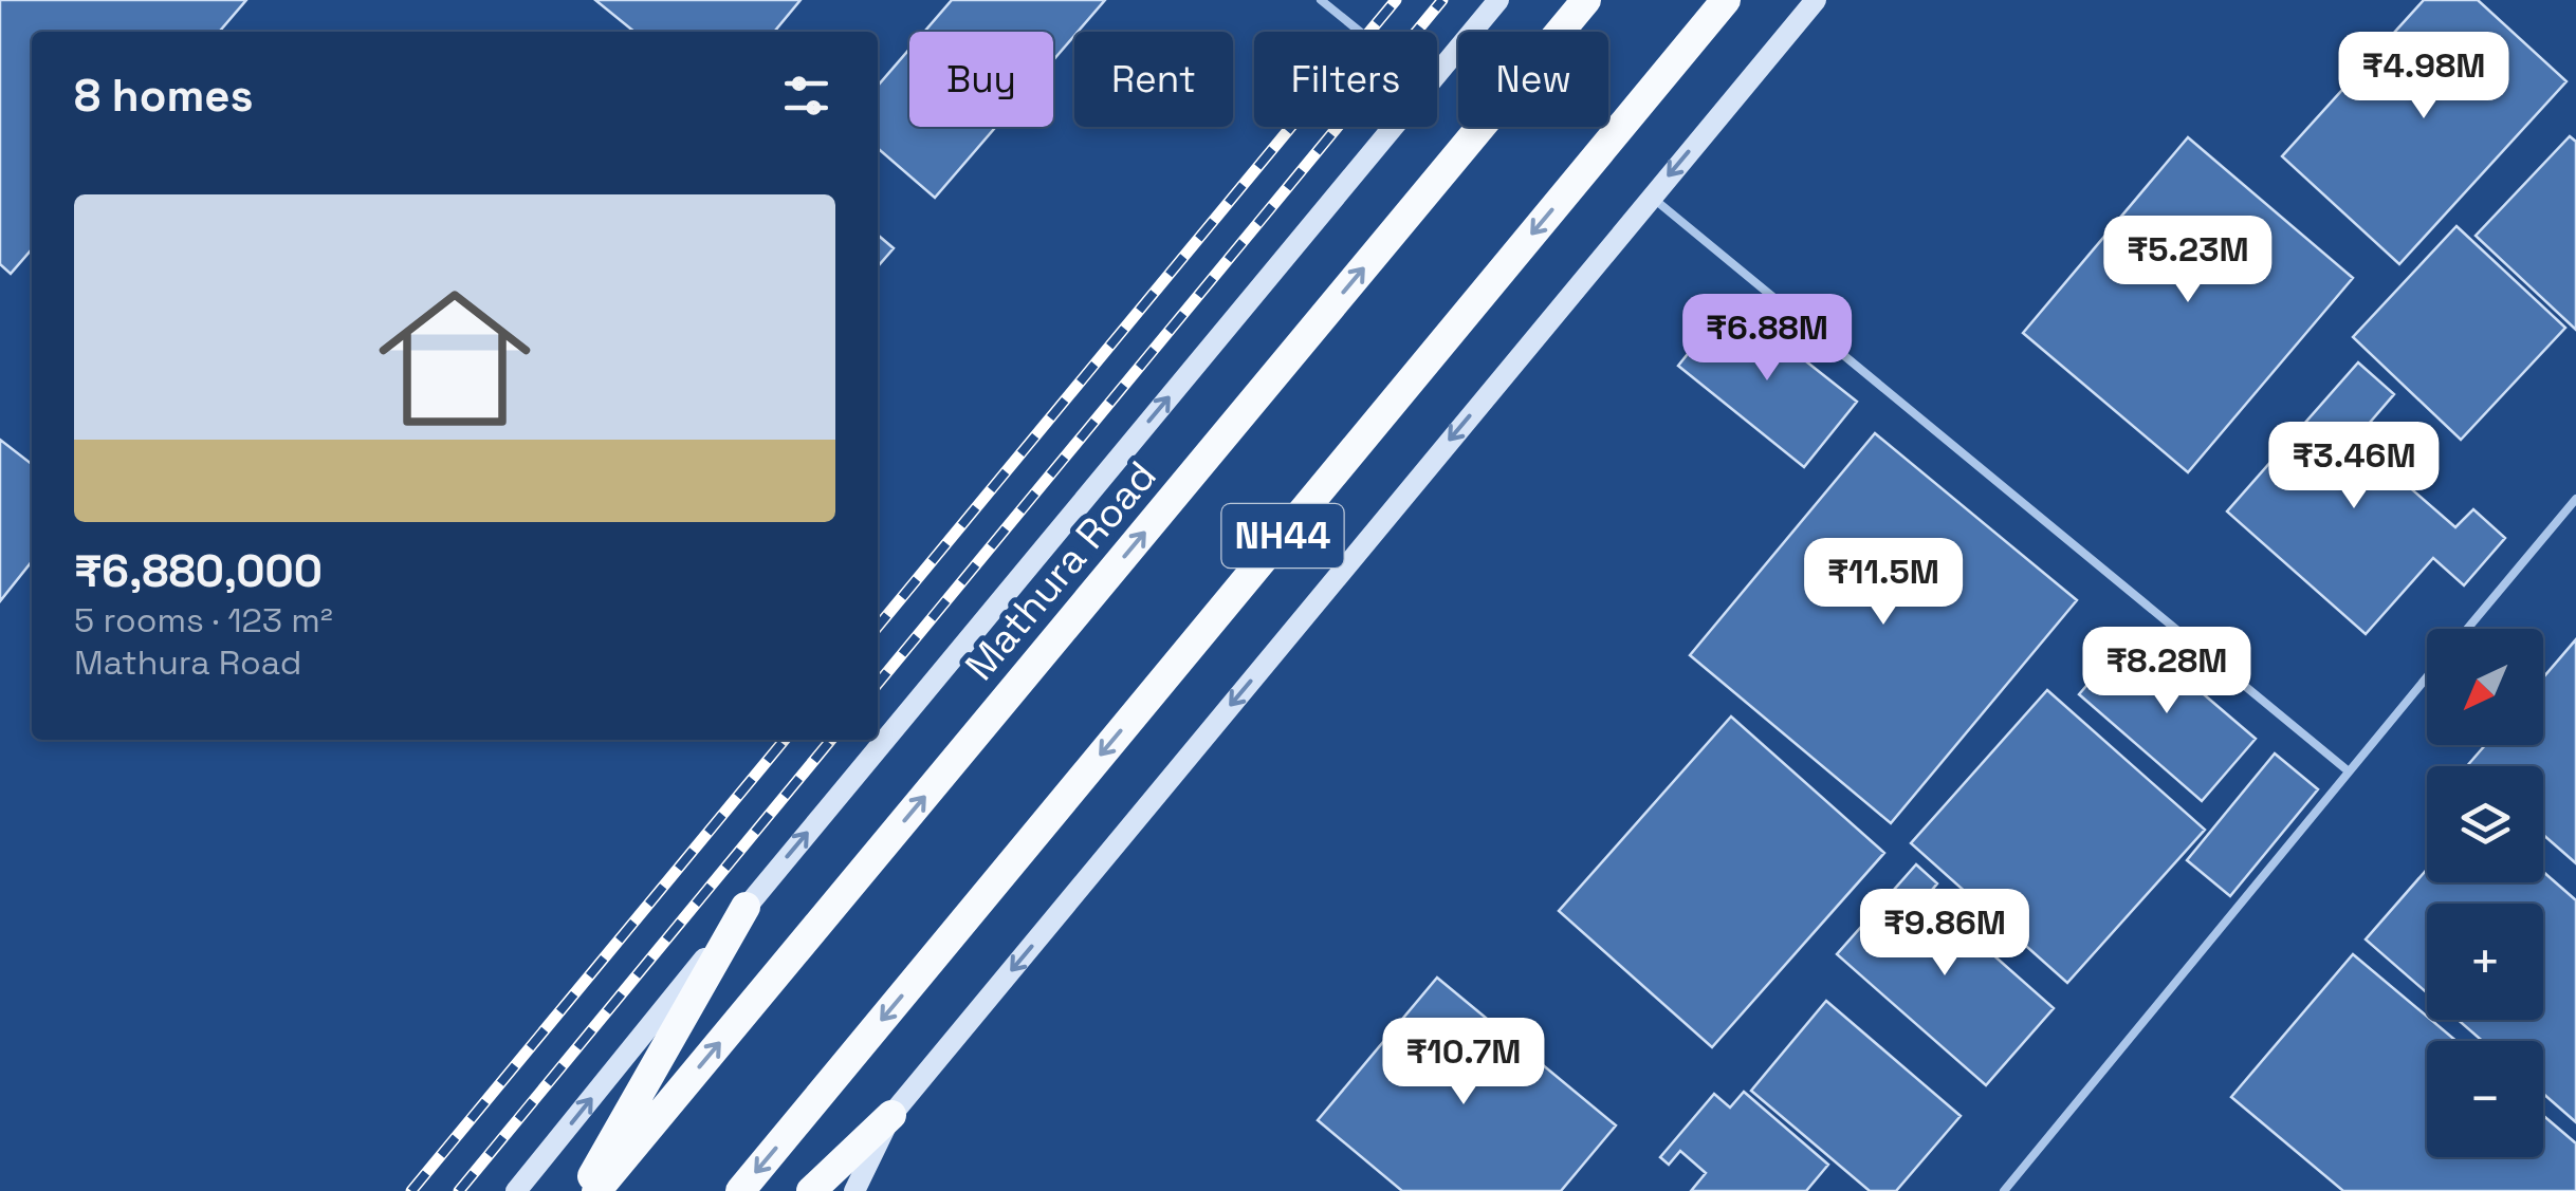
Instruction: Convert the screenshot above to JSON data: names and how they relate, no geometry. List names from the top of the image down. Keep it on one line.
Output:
{"streets":{"highway":["NH44","Mathura Road"]},"north":"bottom left","page":{"price":["₹4.98M","₹5.23M","₹6.88M","₹3.46M","₹11.5M","₹8.28M","₹9.86M","₹10.7M"],"chip":["Buy","Rent","Filters","New"],"heading":"8 homes","list":[{"name":"₹6,880,000","note":"5 rooms · 123 m² · Mathura Road"}],"map_buttons":["+","−"]}}
